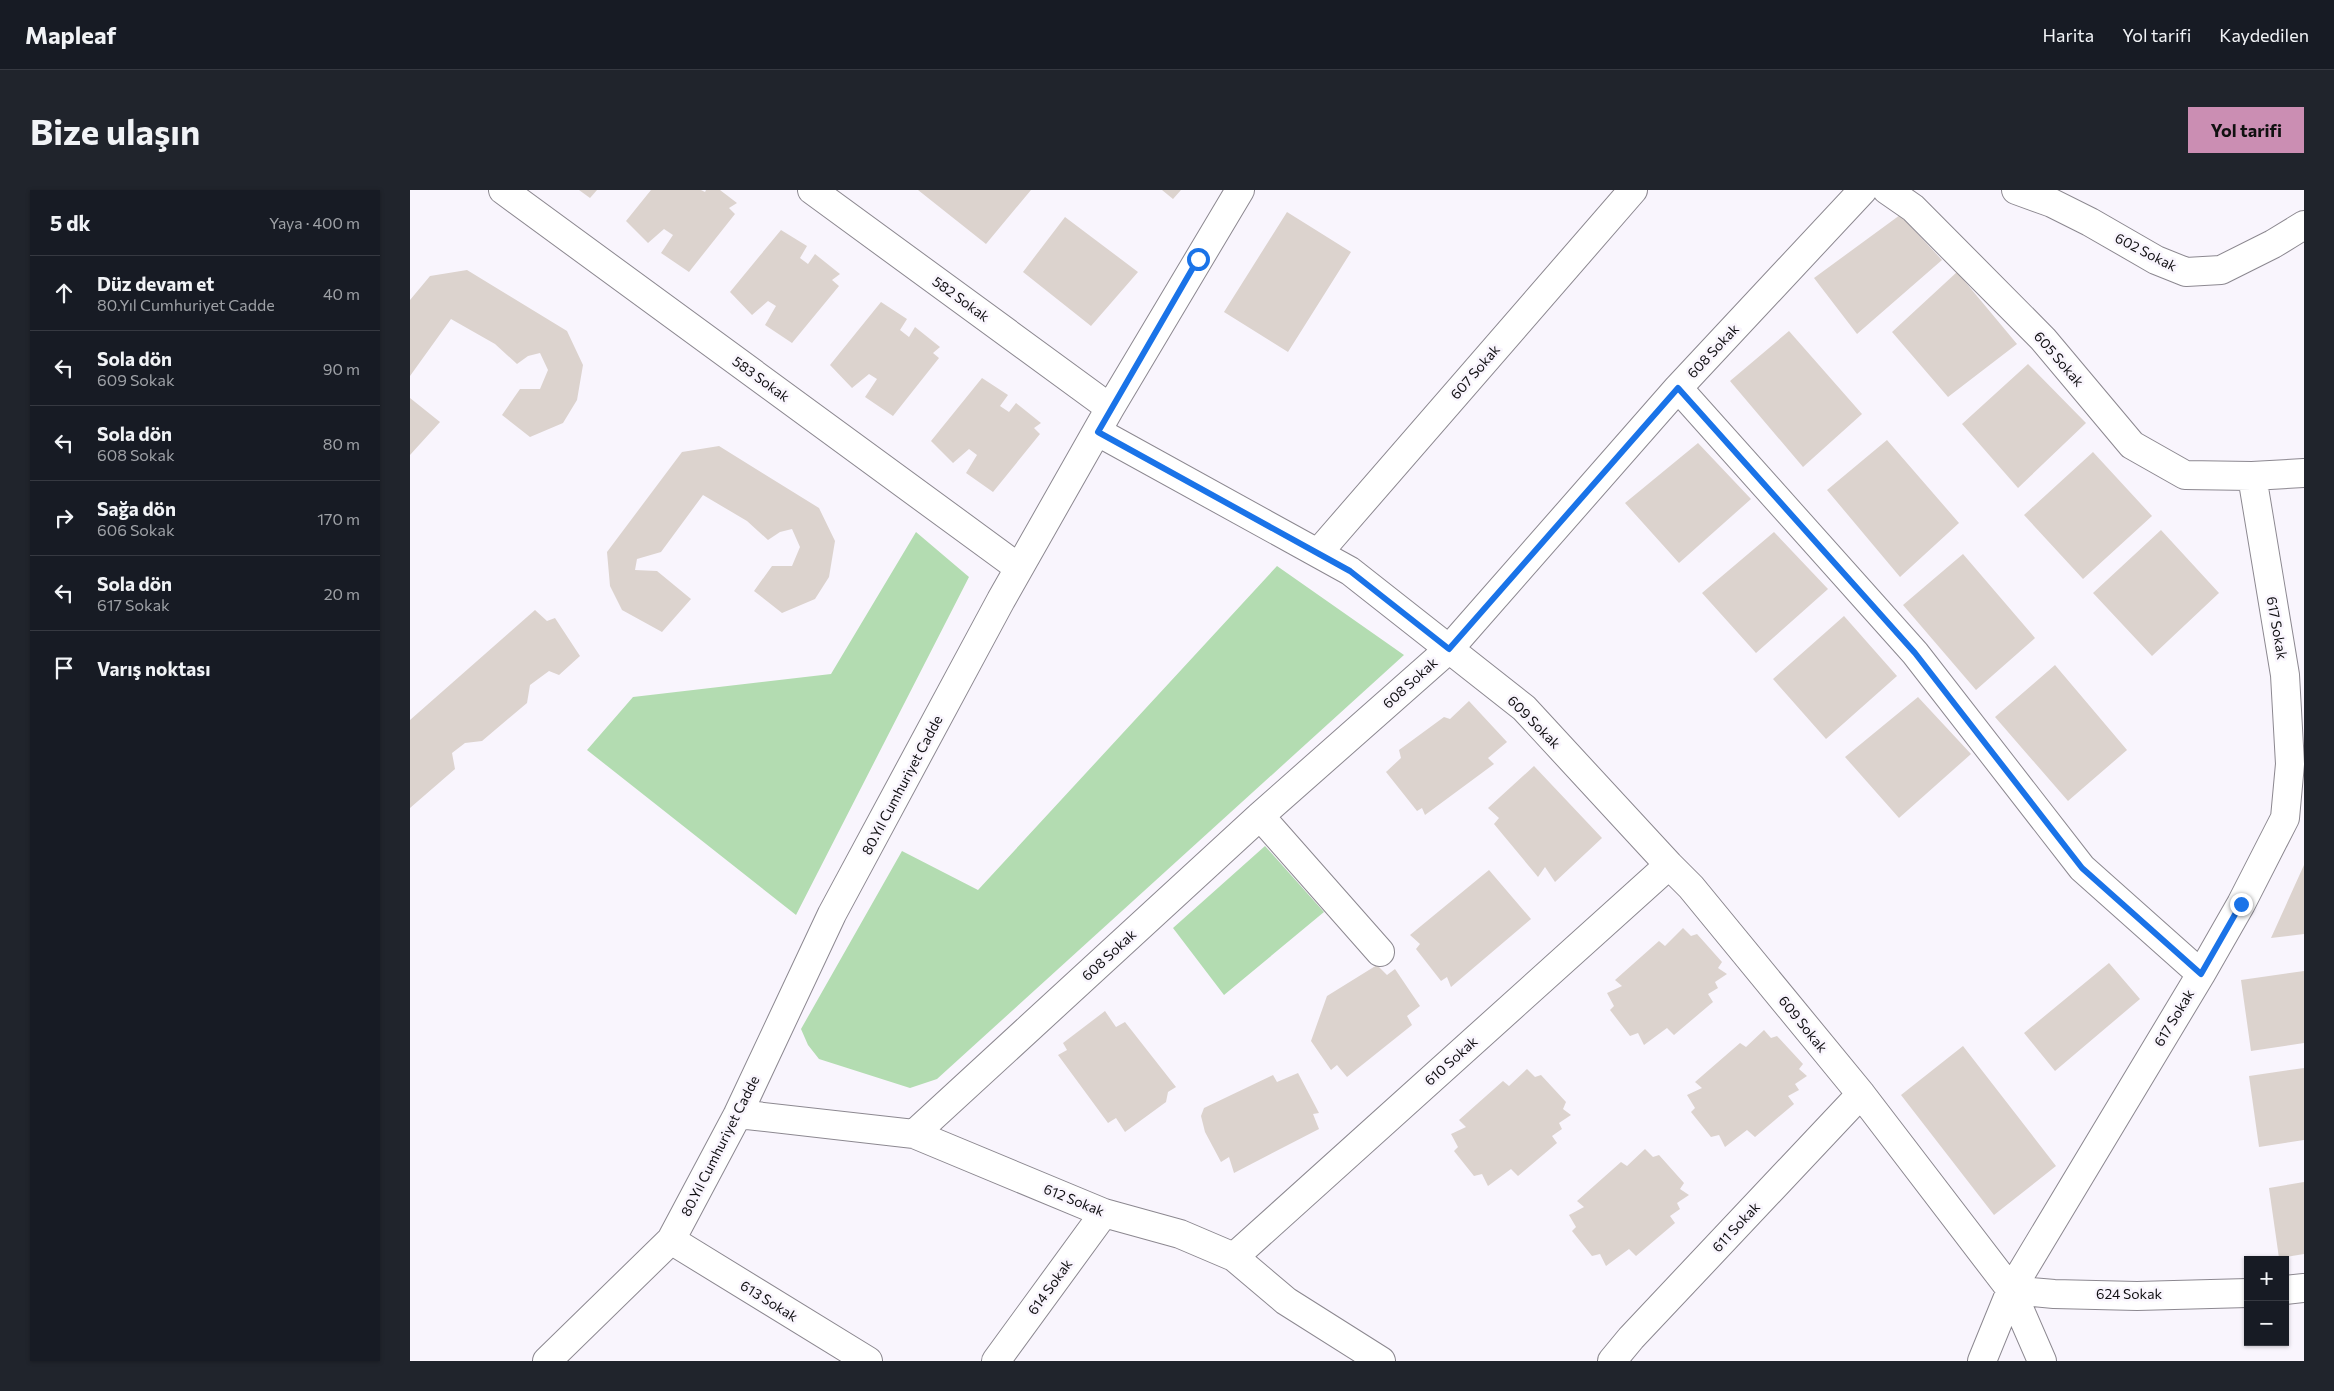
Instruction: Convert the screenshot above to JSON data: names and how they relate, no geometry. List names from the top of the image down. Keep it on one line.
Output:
{"streets":{"street":["602 Sokak","582 Sokak","608 Sokak","605 Sokak","607 Sokak","583 Sokak","617 Sokak","609 Sokak","80.Yıl Cumhuriyet Cadde","610 Sokak","612 Sokak","611 Sokak","614 Sokak","624 Sokak","613 Sokak"]},"crossings":[["582 Sokak","609 Sokak"],["582 Sokak","80.Yıl Cumhuriyet Cadde"],["608 Sokak","609 Sokak"],["608 Sokak","612 Sokak"],["605 Sokak","617 Sokak"],["607 Sokak","609 Sokak"],["583 Sokak","80.Yıl Cumhuriyet Cadde"],["617 Sokak","609 Sokak"],["617 Sokak","624 Sokak"],["609 Sokak","80.Yıl Cumhuriyet Cadde"],["609 Sokak","610 Sokak"],["609 Sokak","611 Sokak"],["609 Sokak","624 Sokak"],["80.Yıl Cumhuriyet Cadde","612 Sokak"],["80.Yıl Cumhuriyet Cadde","613 Sokak"],["610 Sokak","612 Sokak"],["612 Sokak","614 Sokak"]],"page":{"header":"Mapleaf","nav":["Harita","Yol tarifi","Kaydedilen"],"buttons":"Yol tarifi","title":"Bize ulaşın","heading":["5 dk","Yaya · 400 m"],"list":[["Düz devam et","80.Yıl Cumhuriyet Cadde","40 m"],["Sola dön","609 Sokak","90 m"],["Sola dön","608 Sokak","80 m"],["Sağa dön","606 Sokak","170 m"],["Sola dön","617 Sokak","20 m"],"Varış noktası"],"map_buttons":["+","−"]}}
